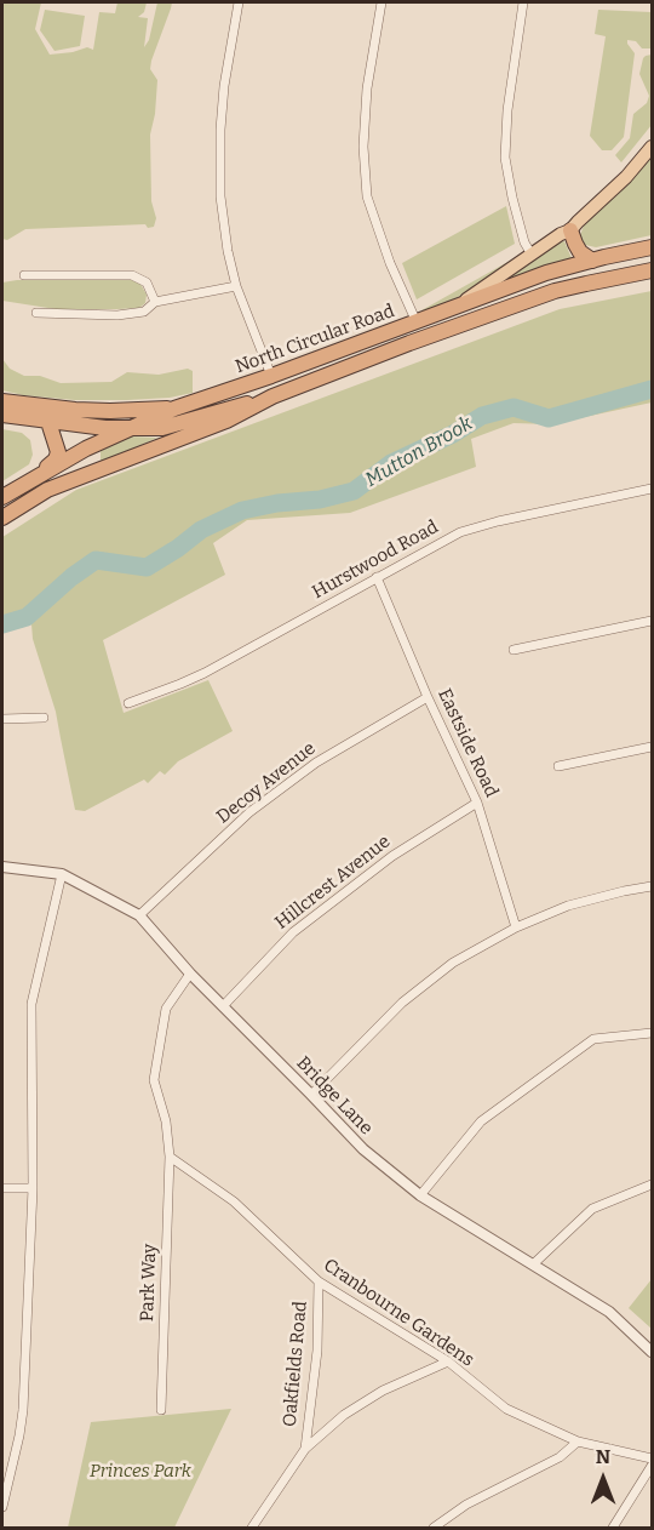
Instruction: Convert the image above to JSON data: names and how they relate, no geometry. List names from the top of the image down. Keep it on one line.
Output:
{"streets":{"highway":["North Circular Road"],"street":["Hurstwood Road","Eastside Road","Decoy Avenue","Hillcrest Avenue","Bridge Lane","Park Way","Cranbourne Gardens","Oakfields Road"]},"crossings":[["Hurstwood Road","Eastside Road"],["Eastside Road","Decoy Avenue"],["Eastside Road","Hillcrest Avenue"],["Decoy Avenue","Bridge Lane"],["Hillcrest Avenue","Bridge Lane"],["Park Way","Cranbourne Gardens"],["Cranbourne Gardens","Oakfields Road"]],"water":["Mutton Brook"],"parks":["Princes Park"],"north":"top"}
